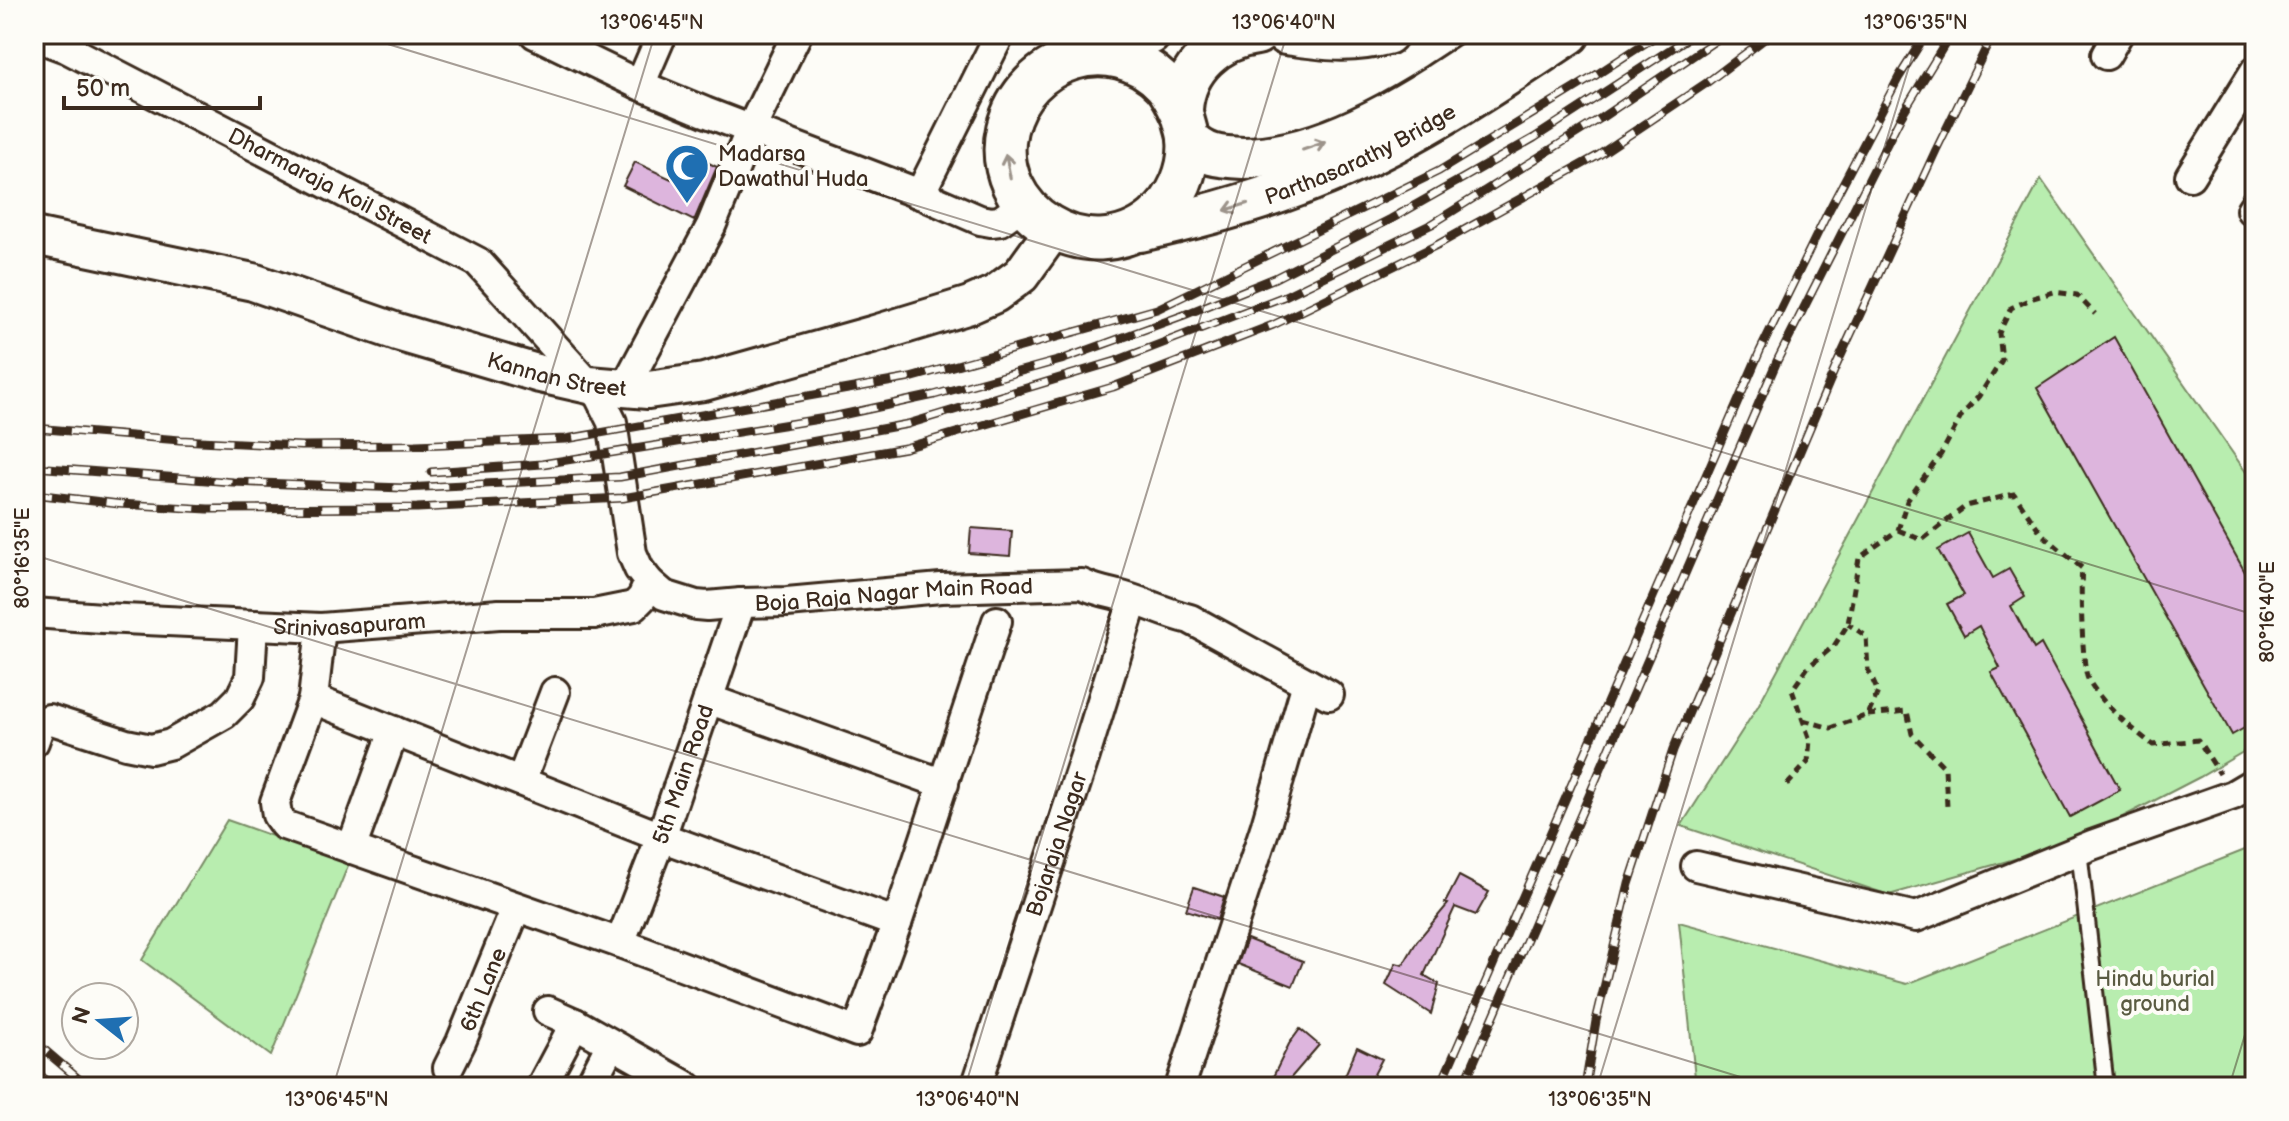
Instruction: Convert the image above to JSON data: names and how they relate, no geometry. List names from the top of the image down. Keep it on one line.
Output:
{"streets":{"main road":["Parthasarathy Bridge"],"street":["Dharmaraja Koil Street","Kannan Street","Boja Raja Nagar Main Road","Srinivasapuram","5th Main Road","Bojaraja Nagar","6th Lane"]},"crossings":[["Parthasarathy Bridge","Kannan Street"],["Dharmaraja Koil Street","Kannan Street"],["Boja Raja Nagar Main Road","Srinivasapuram"],["Boja Raja Nagar Main Road","5th Main Road"],["Boja Raja Nagar Main Road","Bojaraja Nagar"]],"parks":["Hindu burial ground"],"places":{"mosque":["Madarsa Dawathul Huda"]},"scale_bar":"50 m","north":"left","coordinates":["13°06'45\"N","13°06'40\"N","13°06'35\"N","80°16'35\"E","80°16'40\"E"]}
